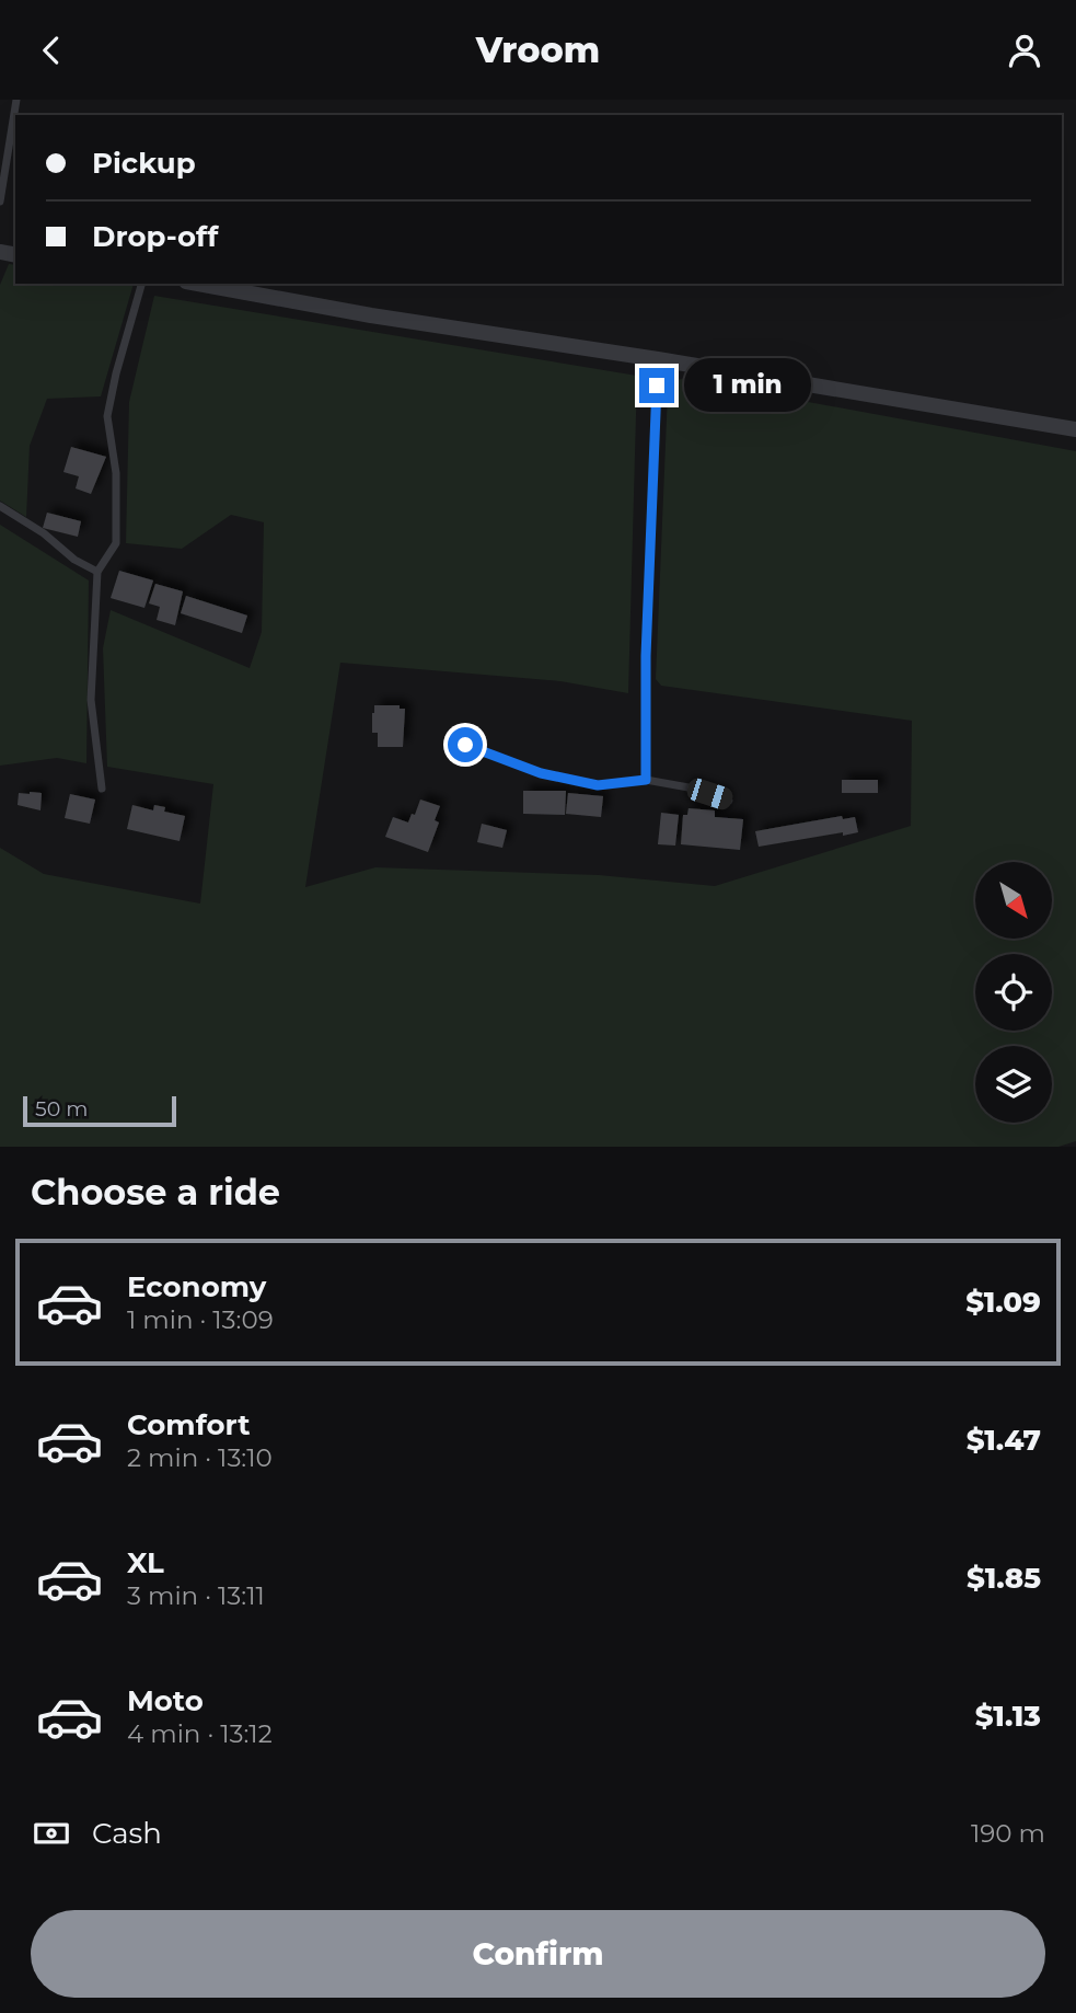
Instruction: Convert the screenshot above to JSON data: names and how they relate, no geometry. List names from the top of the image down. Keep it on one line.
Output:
{"scale_bar":"50 m","north":"bottom right","page":{"header":"Vroom","banner":["Pickup","Drop-off"],"bubble":"1 min","scale":"50 m","heading":"Choose a ride","list":[{"name":"Economy","note":"1 min · 13:09","value":"$1.09"},{"name":"Comfort","note":"2 min · 13:10","value":"$1.47"},{"name":"XL","note":"3 min · 13:11","value":"$1.85"},{"name":"Moto","note":"4 min · 13:12","value":"$1.13"}],"pay":["Cash","190 m"],"buttons":"Confirm"}}
